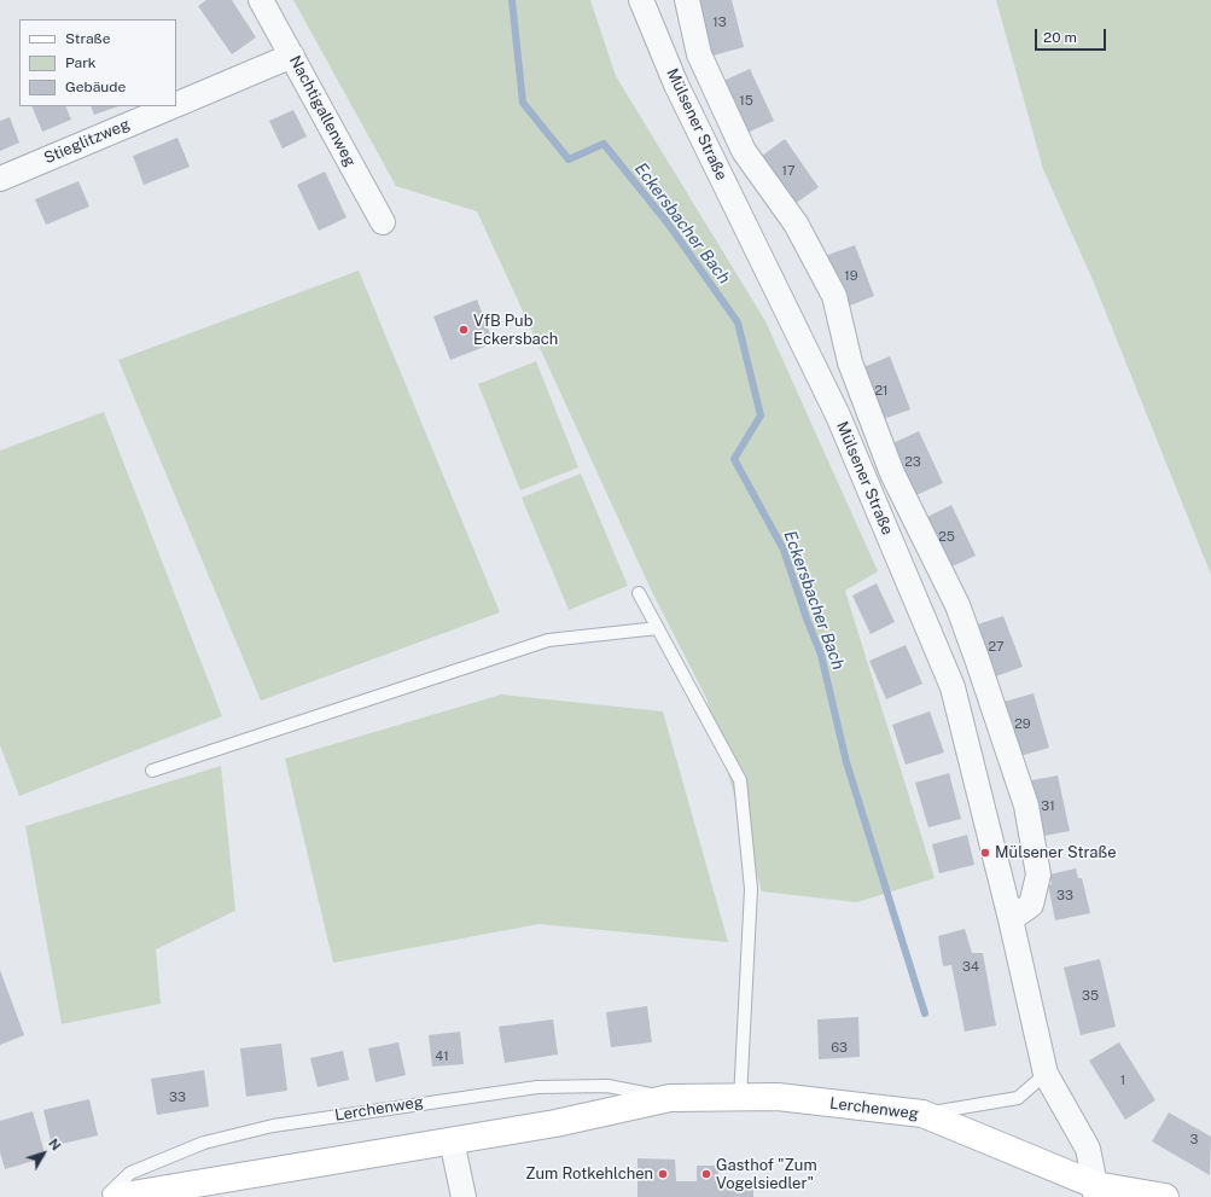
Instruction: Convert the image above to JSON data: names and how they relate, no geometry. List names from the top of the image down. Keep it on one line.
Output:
{"streets":{"street":["Nachtigallenweg","Mülsener Straße","Stieglitzweg","Lerchenweg"]},"crossings":[["Nachtigallenweg","Stieglitzweg"],["Mülsener Straße","Lerchenweg"]],"water":["Eckersbacher Bach"],"places":["VfB Pub Eckersbach","Mülsener Straße","Zum Rotkehlchen","Gasthof \"Zum Vogelsiedler\""],"house_numbers":["13","15","17","19","21","23","25","27","29","31","33","34","35","63","41","1","33","3"],"legend":["Straße","Park","Gebäude"],"scale_bar":"20 m","north":"top right"}
